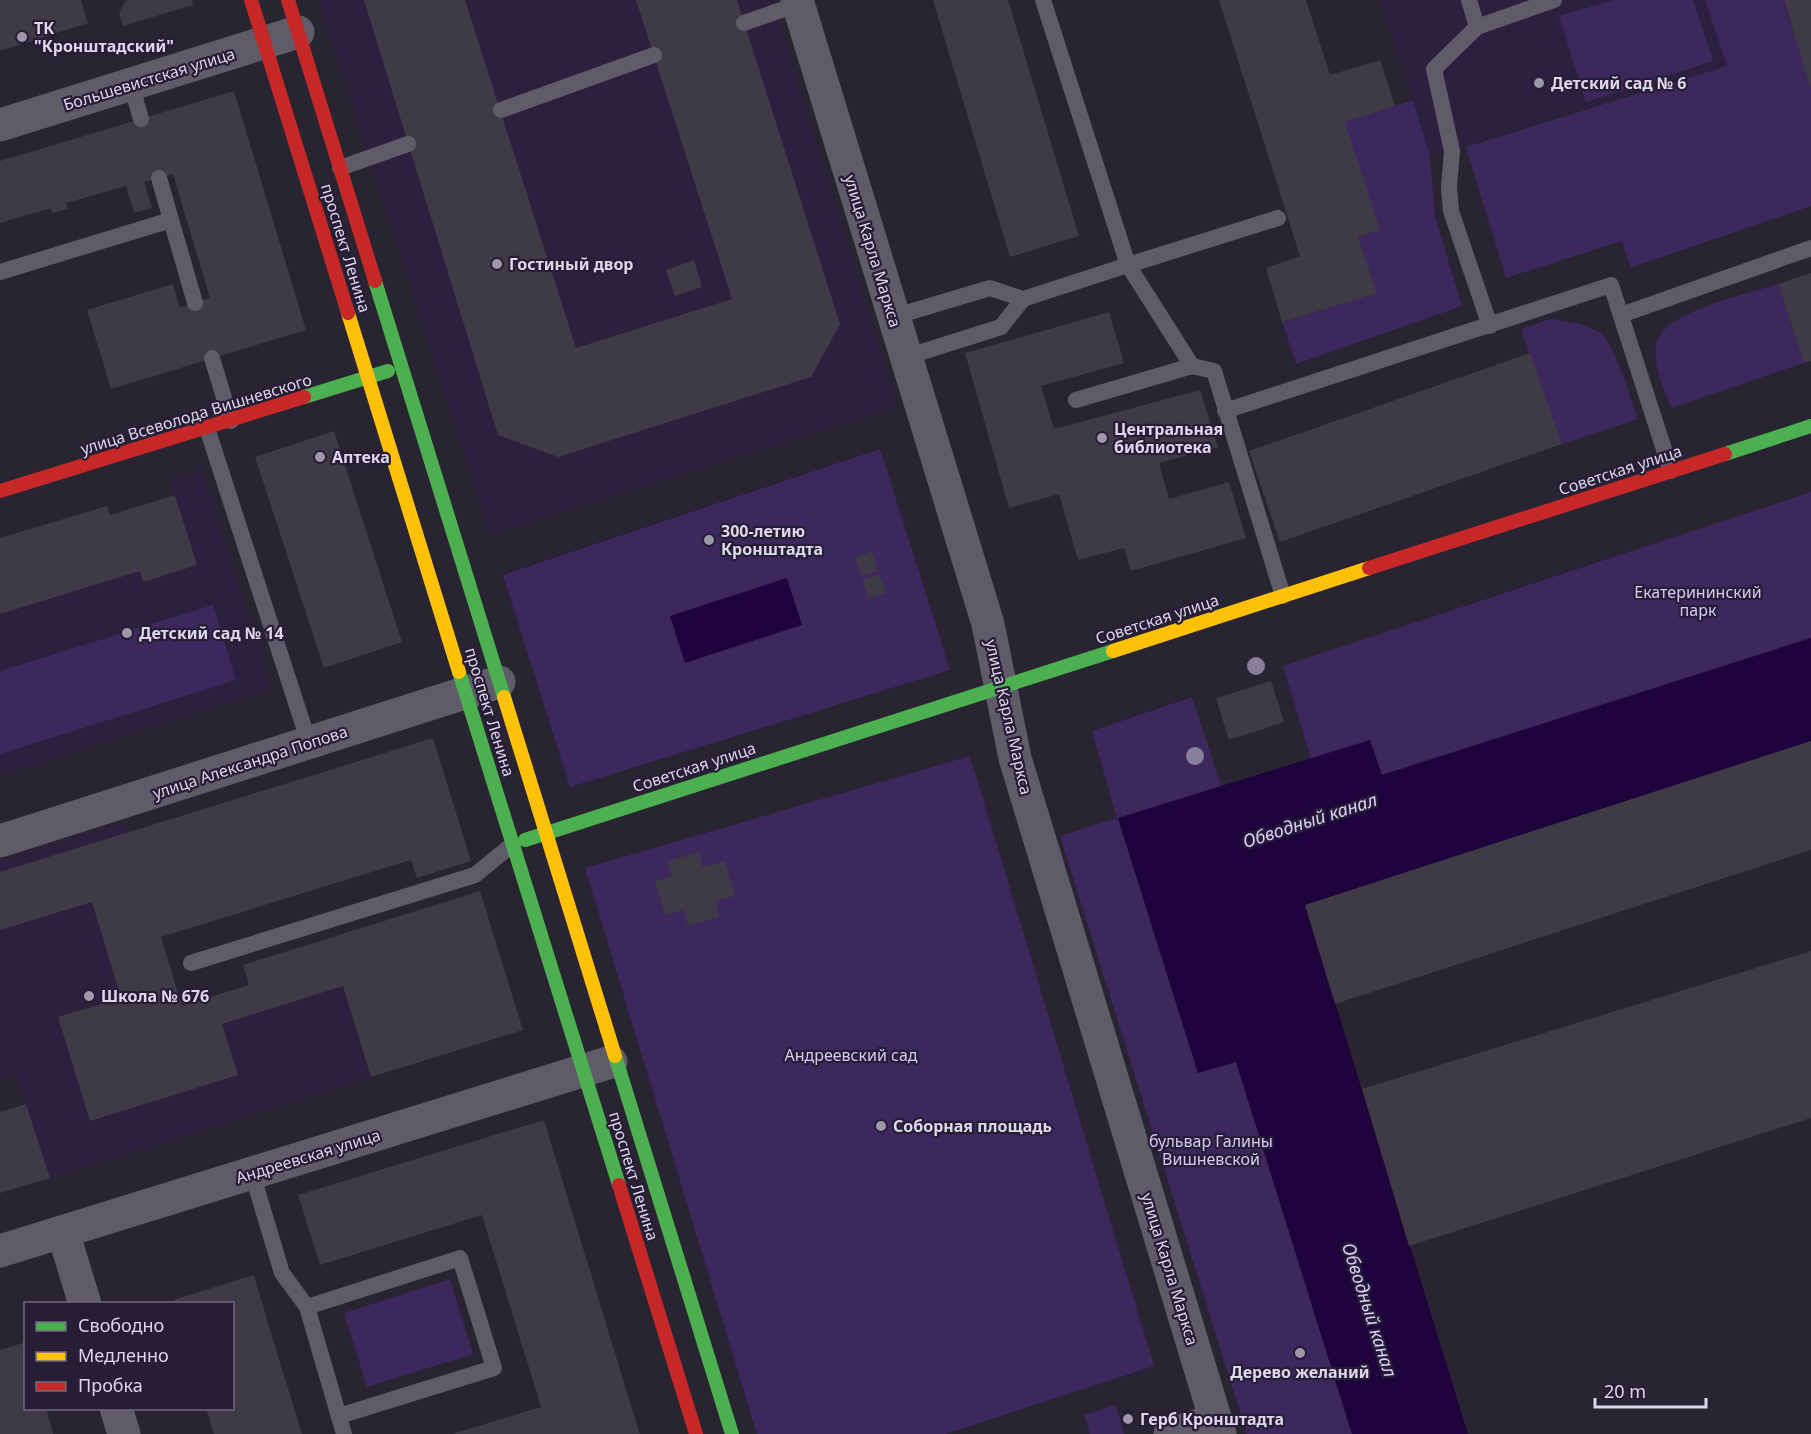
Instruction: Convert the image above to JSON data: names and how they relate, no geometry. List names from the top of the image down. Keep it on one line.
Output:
{"streets":{"main road":["проспект Ленина","улица Всеволода Вишневского","Советская улица"],"street":["Большевистская улица","улица Карла Маркса","улица Александра Попова","Андреевская улица"]},"crossings":[["Большевистская улица","проспект Ленина"],["проспект Ленина","улица Всеволода Вишневского"],["проспект Ленина","Советская улица"],["проспект Ленина","улица Александра Попова"],["проспект Ленина","Андреевская улица"],["улица Карла Маркса","Советская улица"]],"water":["Обводный канал"],"parks":["Екатерининский парк","Андреевский сад","бульвар Галины Вишневской"],"places":["ТК \"Кронштадский\"","Детский сад № 6","Гостиный двор","Центральная библиотека","Аптека","300-летию Кронштадта","Детский сад № 14","Школа № 676","Соборная площадь","Дерево желаний","Герб Кронштадта"],"legend":["Свободно","Медленно","Пробка"],"scale_bar":"20 m"}
